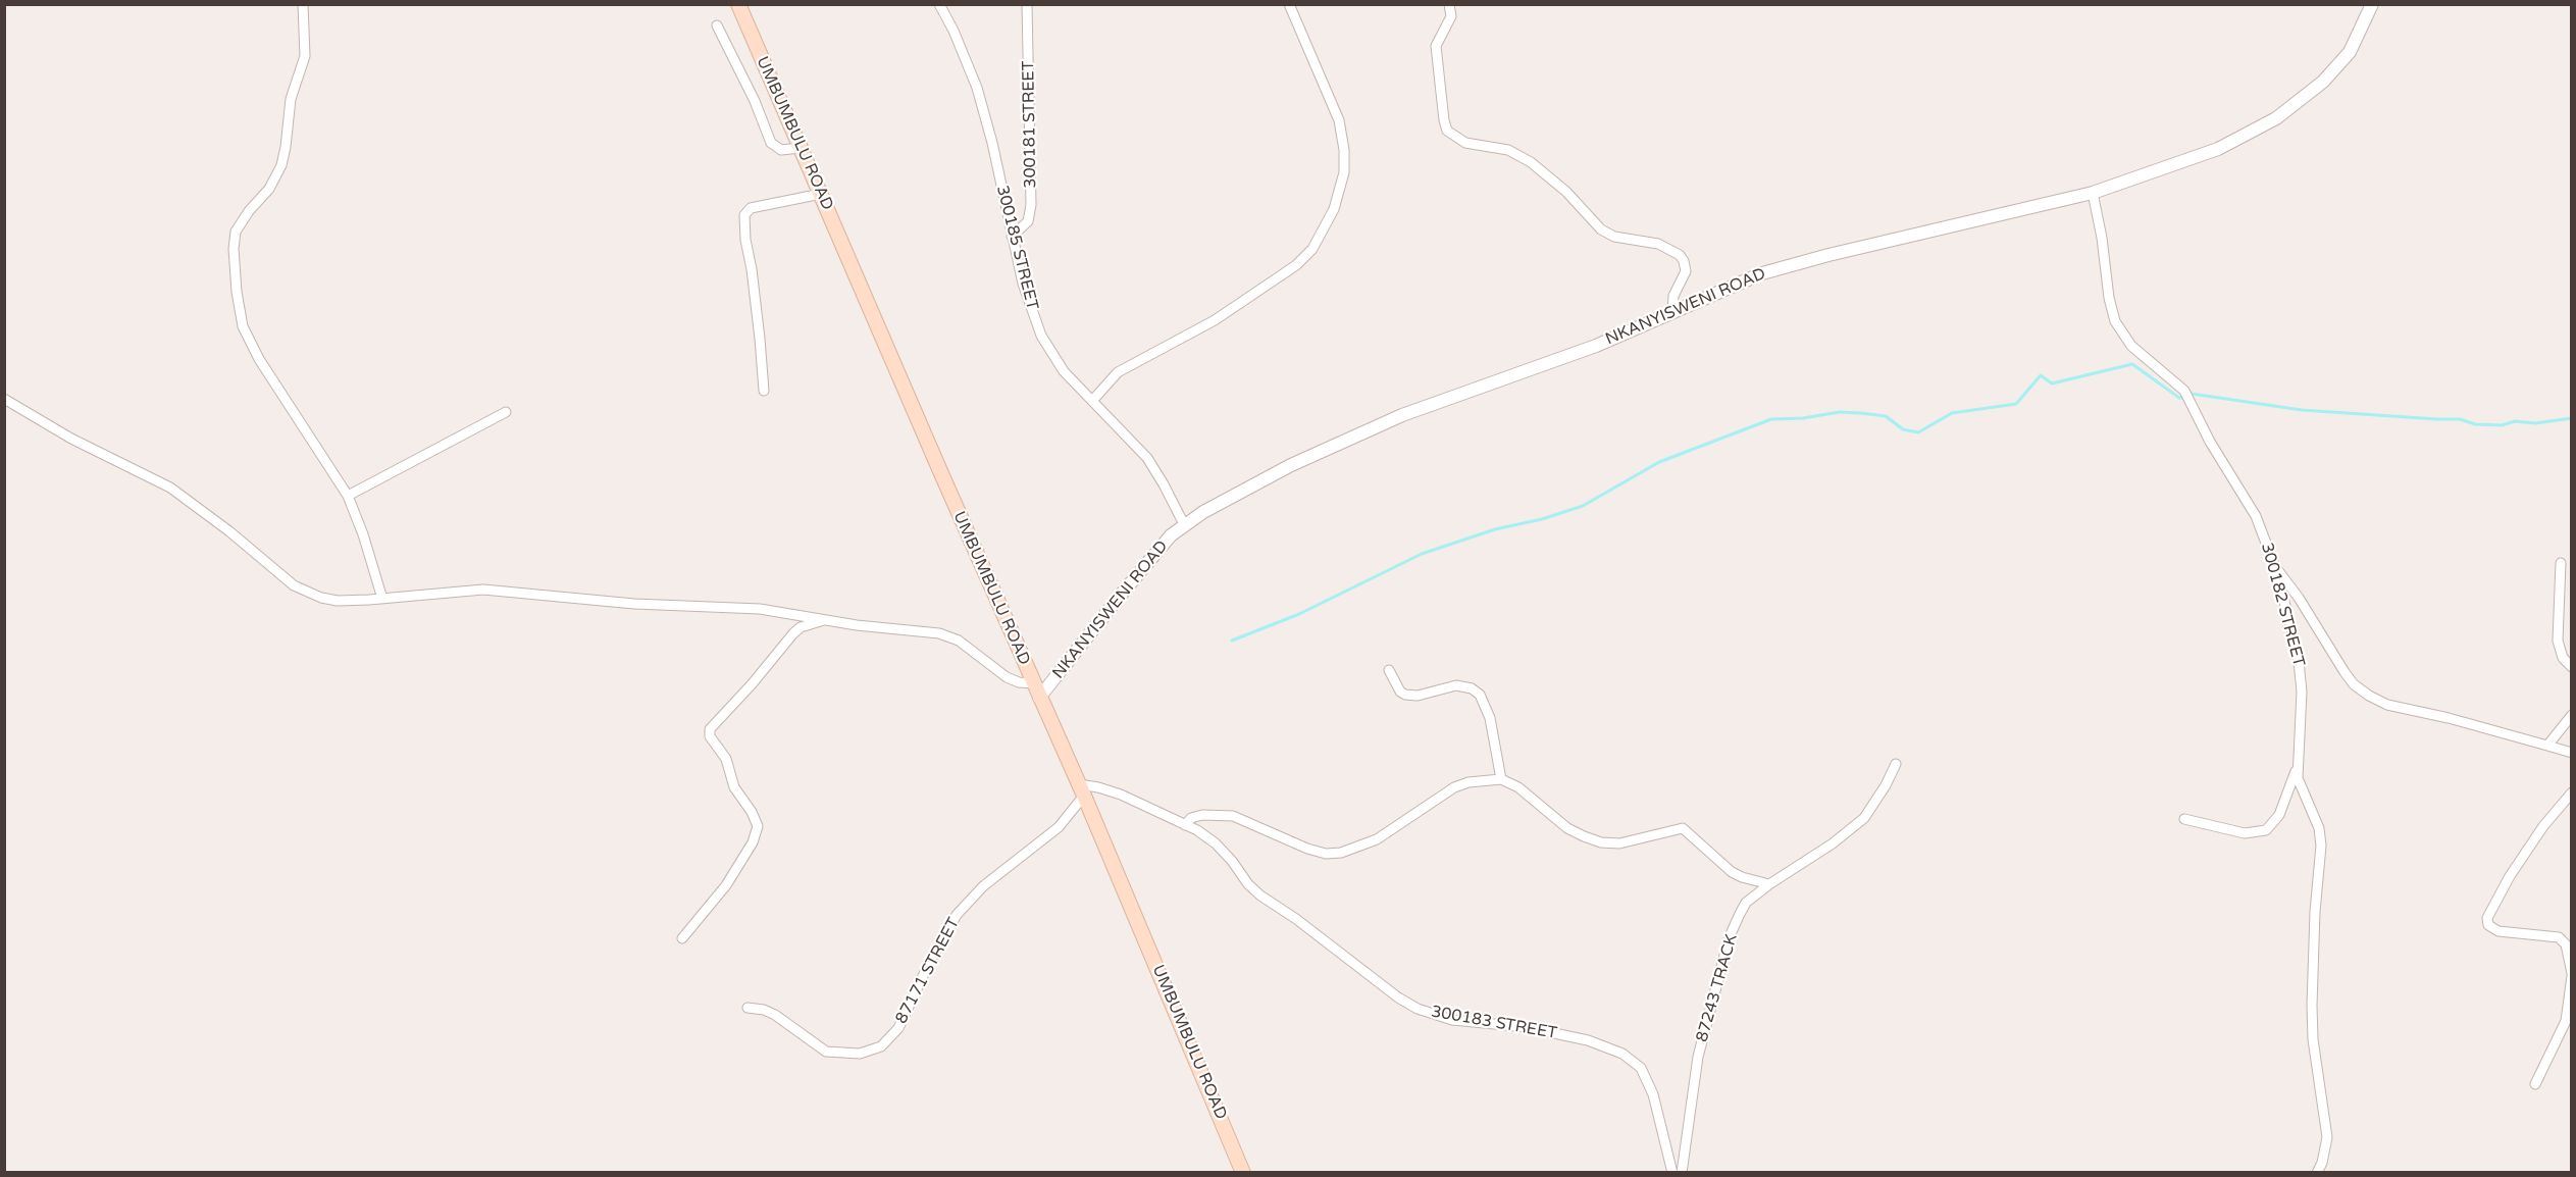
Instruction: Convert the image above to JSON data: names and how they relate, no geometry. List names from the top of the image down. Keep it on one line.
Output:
{"streets":{"main road":["UMBUMBULU ROAD"],"street":["300181 STREET","300185 STREET","NKANYISWENI ROAD","300182 STREET","87171 STREET","87243 TRACK","300183 STREET"]},"crossings":[["300181 STREET","300185 STREET"],["UMBUMBULU ROAD","NKANYISWENI ROAD"],["UMBUMBULU ROAD","87171 STREET"],["300185 STREET","NKANYISWENI ROAD"],["NKANYISWENI ROAD","300182 STREET"]]}
